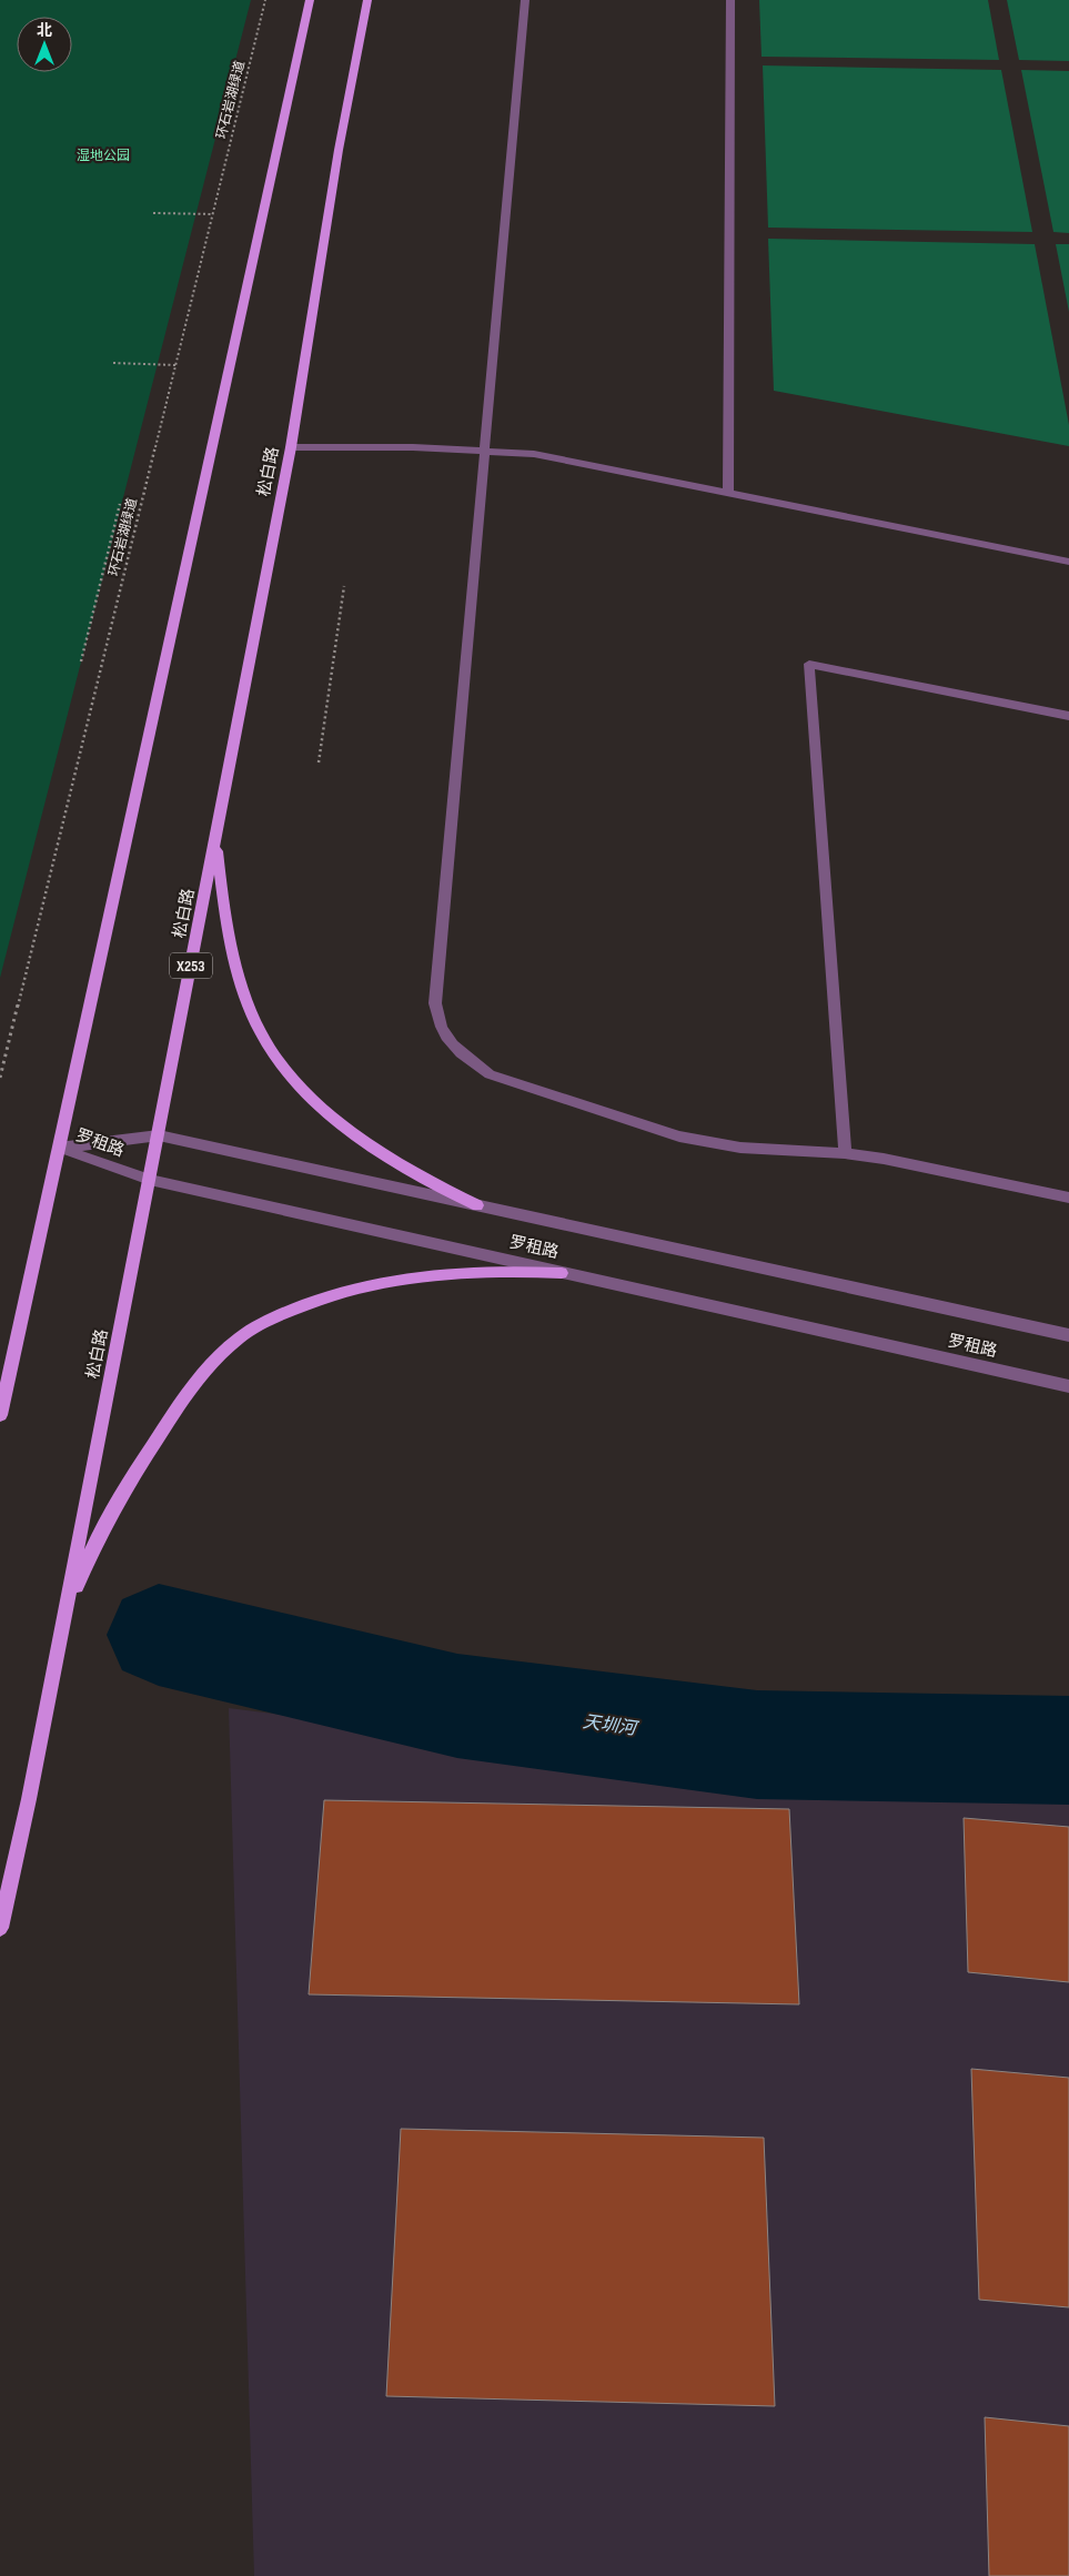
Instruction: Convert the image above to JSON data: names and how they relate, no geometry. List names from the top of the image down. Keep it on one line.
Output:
{"streets":{"main road":["松白路","X253"],"street":["罗租路"],"path":["环石岩湖绿道"]},"crossings":[["松白路","罗租路"]],"water":["天圳河"],"parks":["湿地公园"],"north":"top"}
